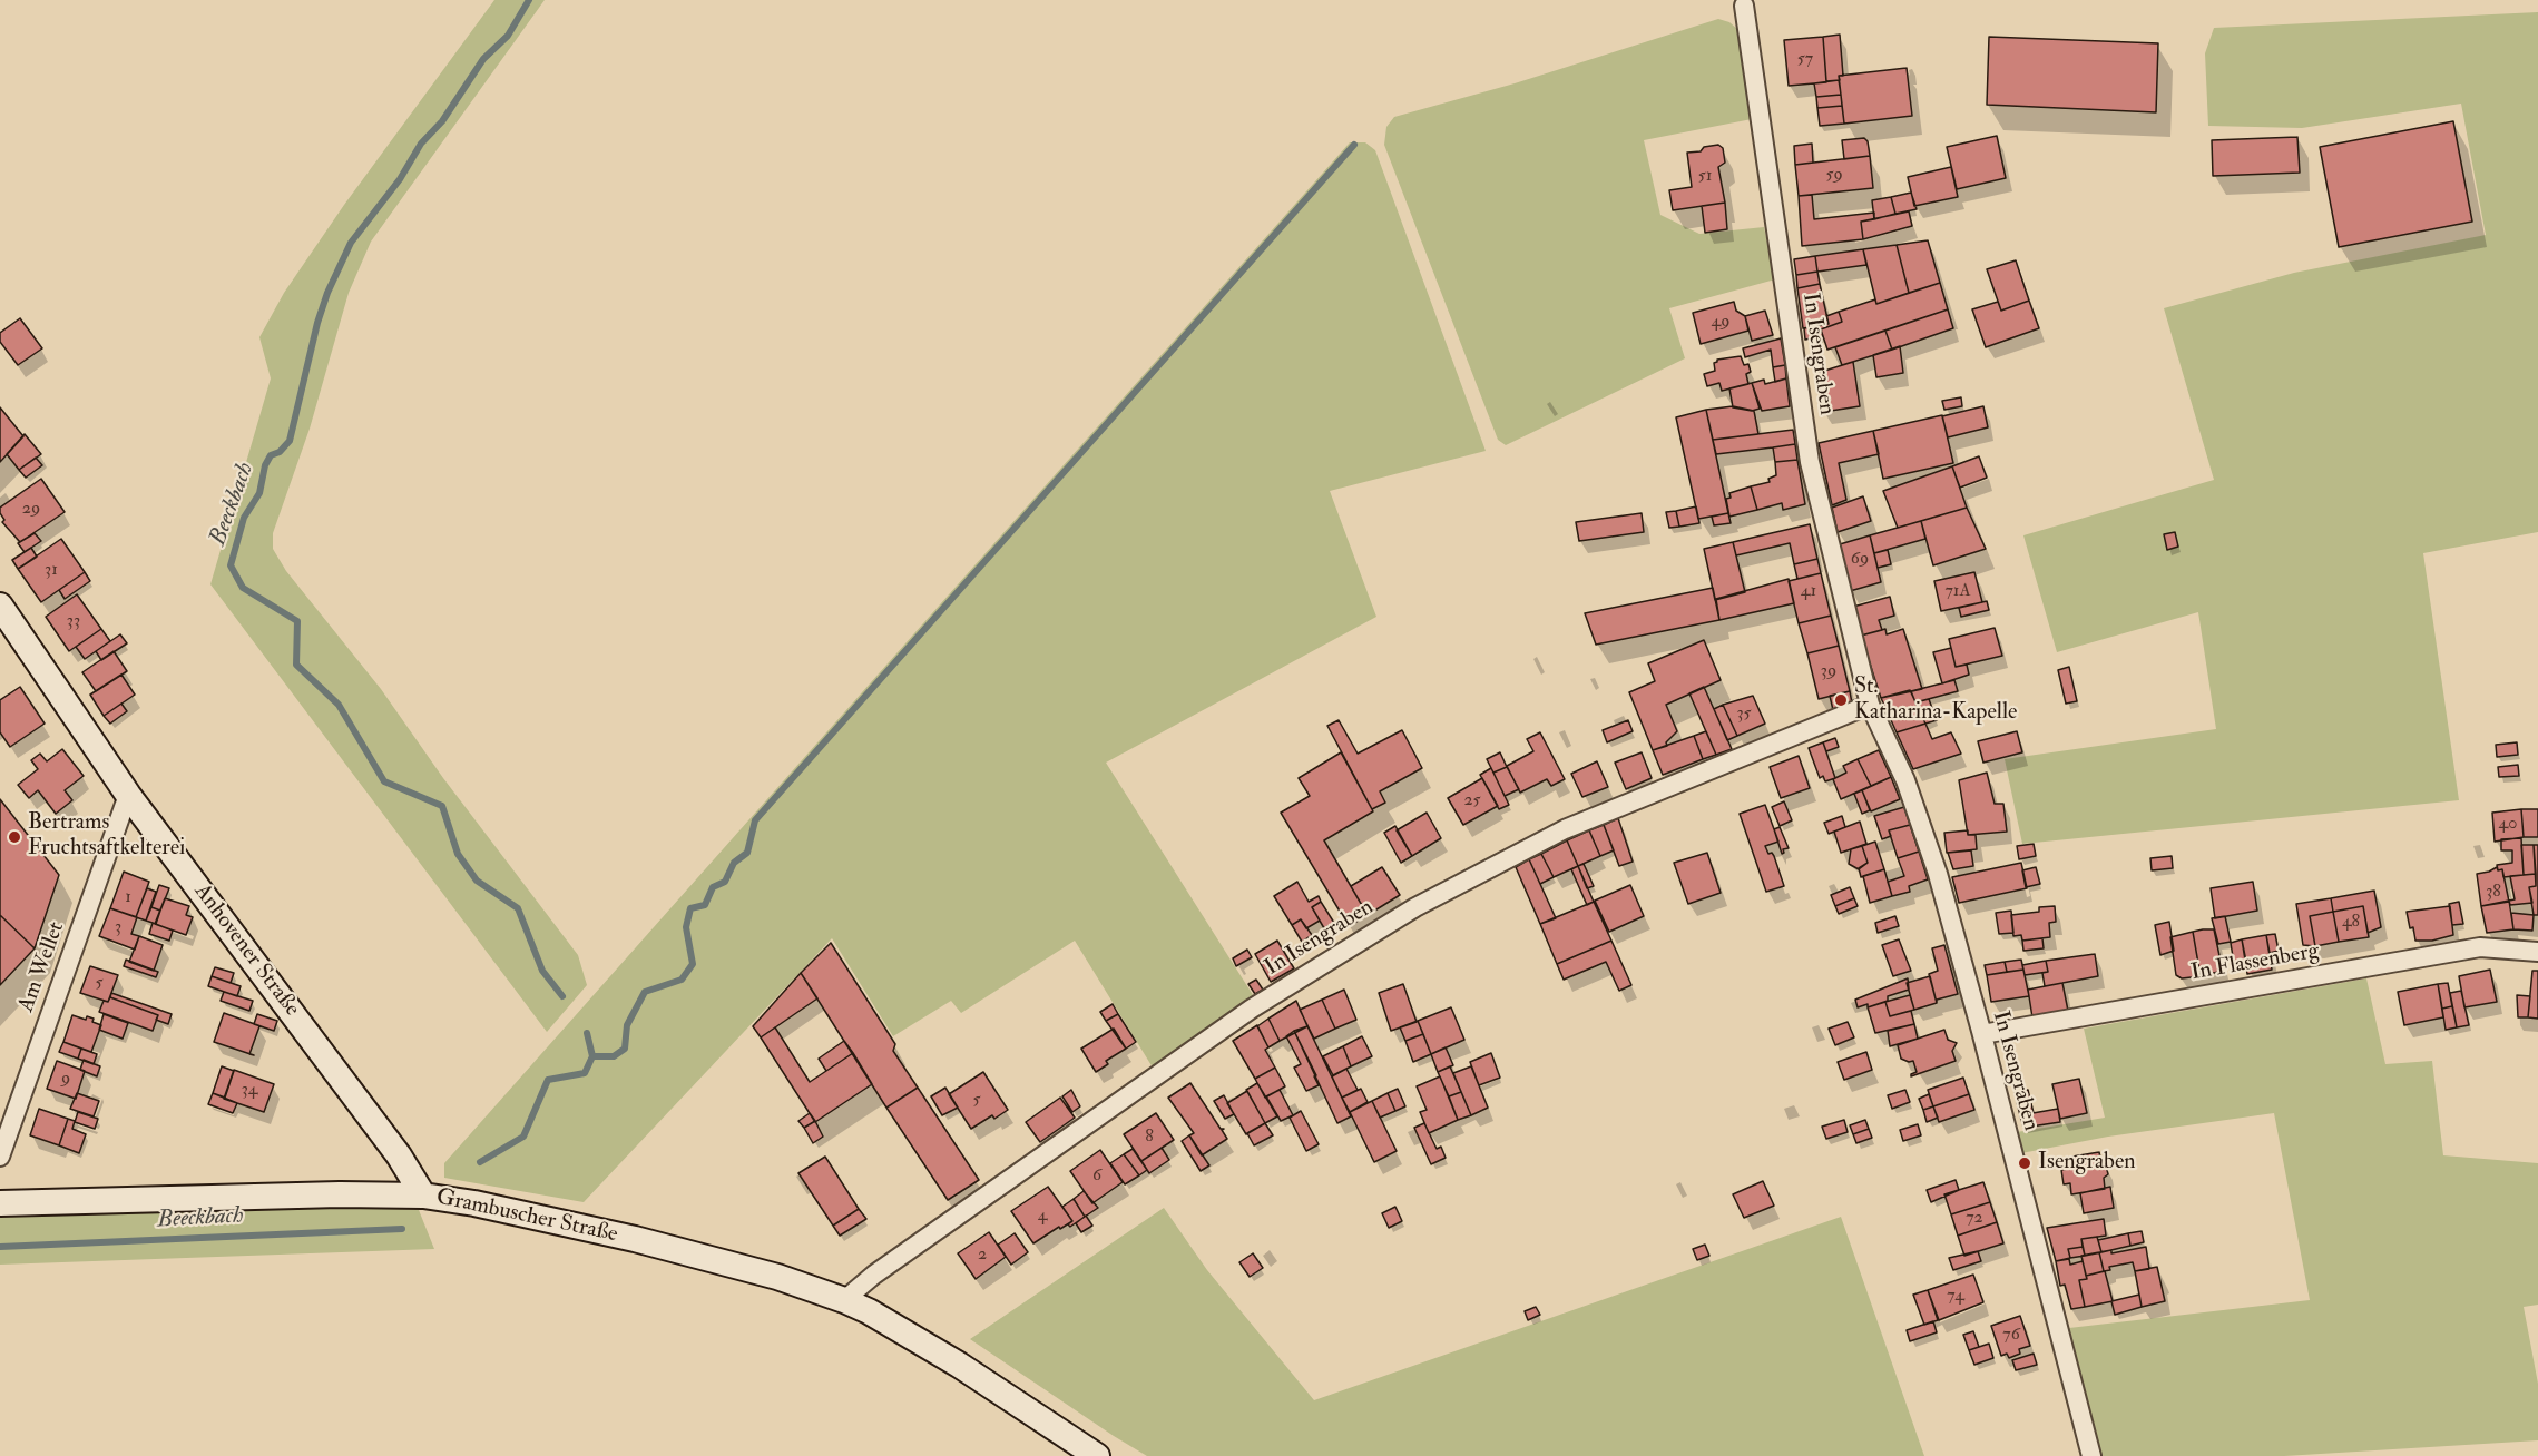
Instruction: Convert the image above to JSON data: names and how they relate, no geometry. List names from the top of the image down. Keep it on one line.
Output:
{"streets":{"main road":["Anhovener Straße","Grambuscher Straße"],"street":["In Isengraben","In Flassenberg","Am Wellet"]},"crossings":[["In Isengraben","In Flassenberg"],["In Isengraben","Grambuscher Straße"],["Anhovener Straße","Am Wellet"],["Anhovener Straße","Grambuscher Straße"]],"water":["Beeckbach"],"places":["St. Katharina-Kapelle","Bertrams Fruchtsaftkelterei","Isengraben"],"house_numbers":["57","59","51","49","29","69","31","41","71A","33","39","35","25","40","38","1","48","3","5","9","34","5","8","6","4","72","2","74","76"]}
